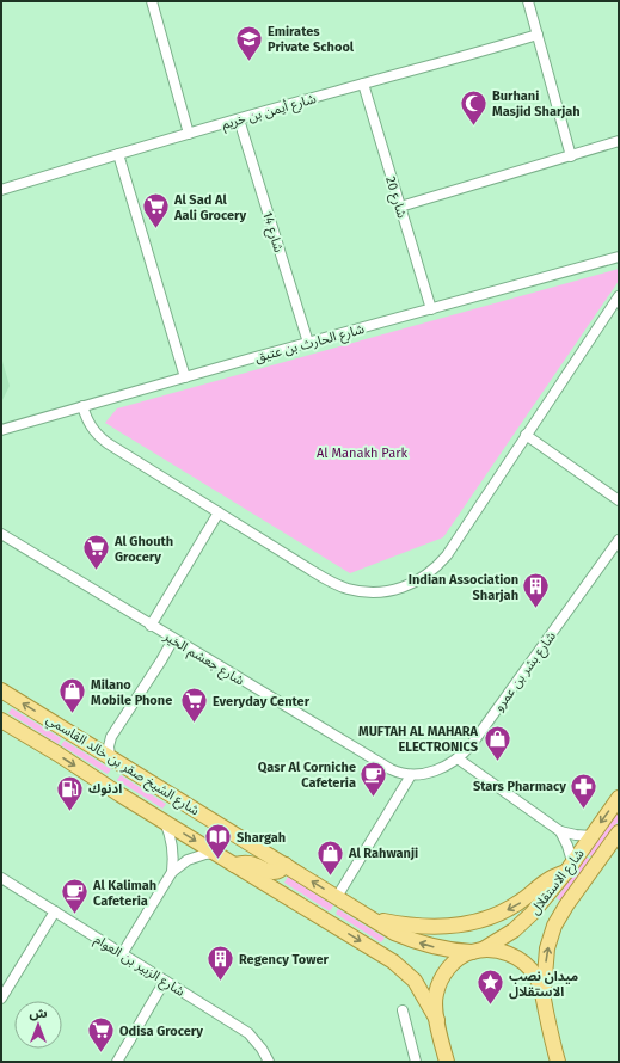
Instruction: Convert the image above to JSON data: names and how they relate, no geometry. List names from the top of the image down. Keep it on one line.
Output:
{"streets":{"main road":["شارع الشيخ صقر بن خالد القاسمي","شارع الاستقلال"],"street":["شارع أيمن بن خريم","شارع 20","شارع 14","شارع الحارث بن عتيق","شارع جعشم الخير","شارع بشر بن عمرو","شارع الزبير بن العوام"]},"crossings":[["شارع أيمن بن خريم","شارع 20"],["شارع أيمن بن خريم","شارع 14"],["شارع 20","شارع الحارث بن عتيق"],["شارع 14","شارع الحارث بن عتيق"],["شارع جعشم الخير","شارع بشر بن عمرو"],["شارع الشيخ صقر بن خالد القاسمي","شارع الاستقلال"]],"parks":["Al Manakh Park"],"places":{"school or university":["Emirates Private School"],"mosque":["Burhani Masjid Sharjah"],"supermarket":["Al Sad Al Aali Grocery","Al Ghouth Grocery","Everyday Center","Odisa Grocery"],"building":["Indian Association Sharjah","Regency Tower"],"shop":["Milano Mobile Phone","MUFTAH AL MAHARA ELECTRONICS","Al Rahwanji"],"cafe":["Qasr Al Corniche Cafeteria","Al Kalimah Cafeteria"],"pharmacy":["Stars Pharmacy"],"fuel station":["ادنوك"],"library":["Shargah"],"place":["ميدان نصب الاستقلال"]},"north":"top"}
